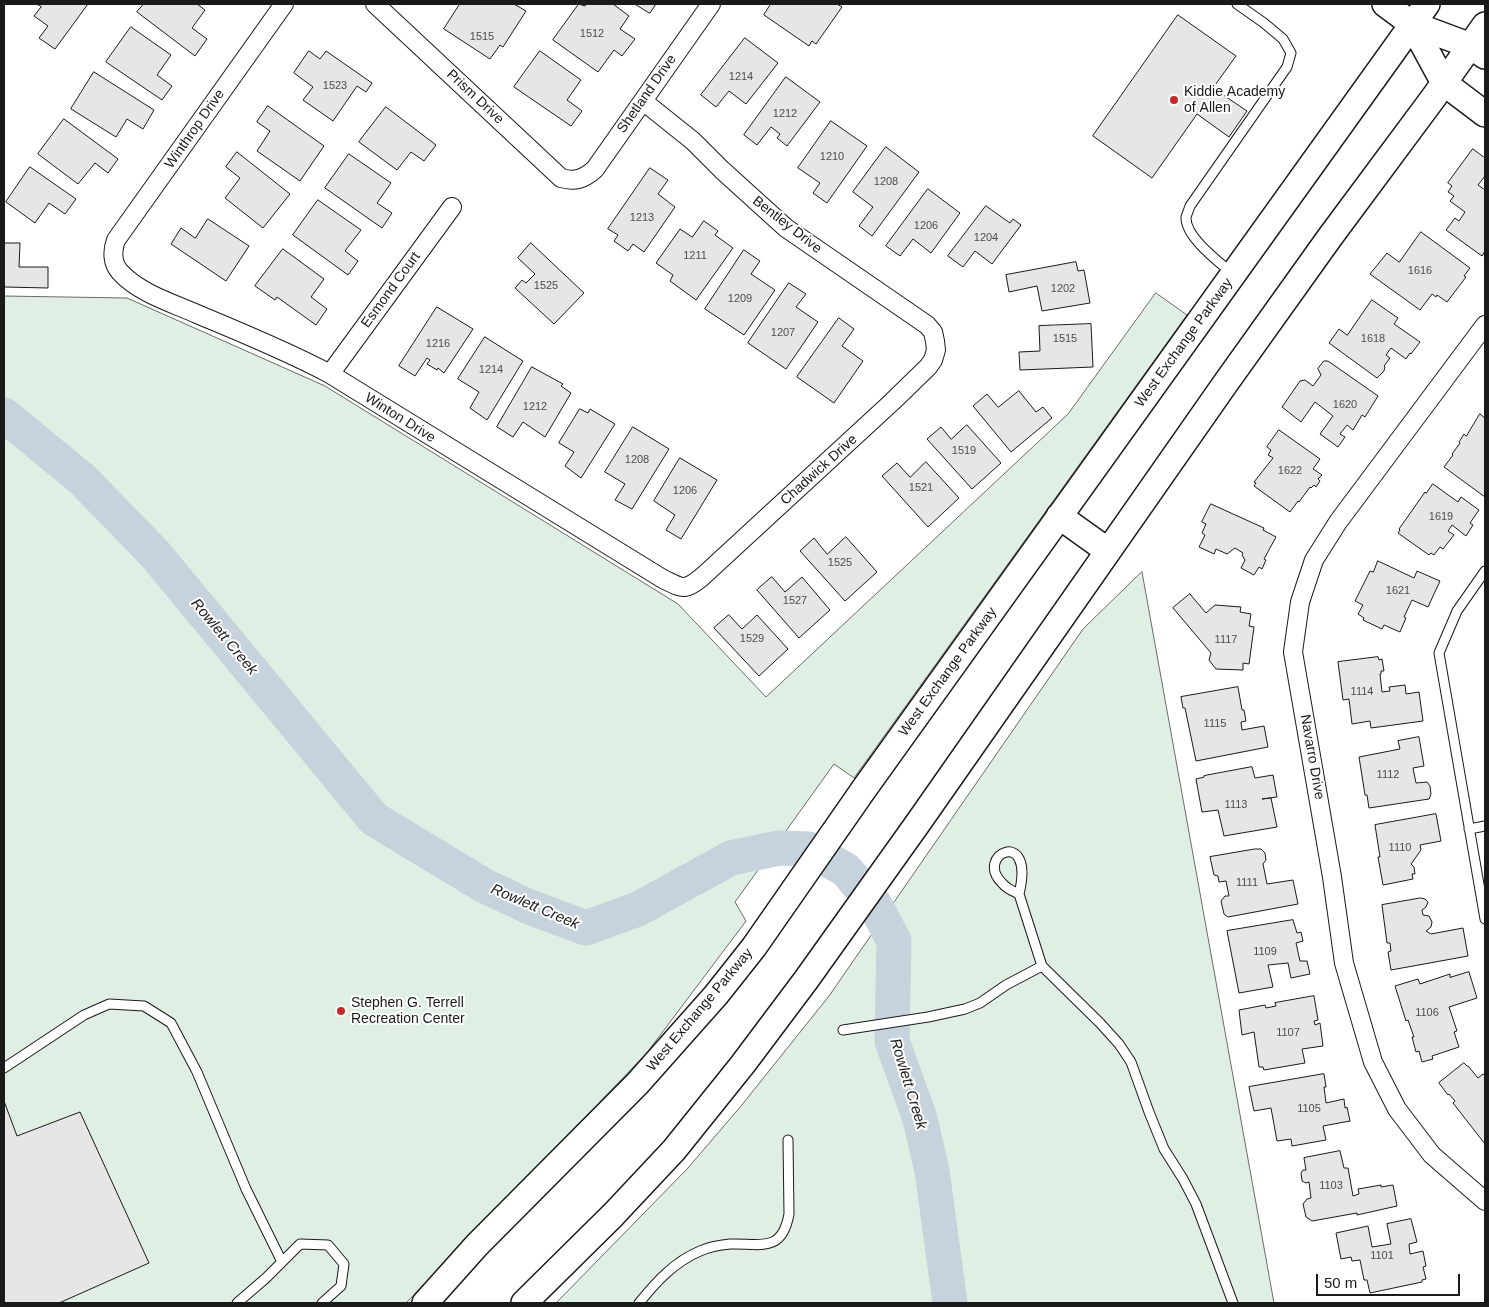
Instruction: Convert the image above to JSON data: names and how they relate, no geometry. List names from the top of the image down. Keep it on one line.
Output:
{"streets":{"main road":["West Exchange Parkway"],"street":["Shetland Drive","Prism Drive","Winthrop Drive","Bentley Drive","Esmond Court","Winton Drive","Chadwick Drive","Navarro Drive"]},"crossings":[["Shetland Drive","Prism Drive"],["Shetland Drive","Bentley Drive"],["Winthrop Drive","Winton Drive"],["Bentley Drive","Chadwick Drive"],["Esmond Court","Winton Drive"],["Winton Drive","Chadwick Drive"]],"water":["Rowlett Creek"],"places":["Kiddie Academy of Allen","Stephen G. Terrell Recreation Center"],"house_numbers":["1512","1515","1214","1523","1212","1210","1208","1213","1206","1204","1211","1616","1525","1202","1209","1207","1515","1618","1216","1214","1620","1212","1519","1208","1622","1521","1206","1619","1525","1621","1527","1529","1117","1114","1115","1112","1113","1110","1111","1109","1106","1107","1105","1103","1101"],"scale_bar":"50 m"}
